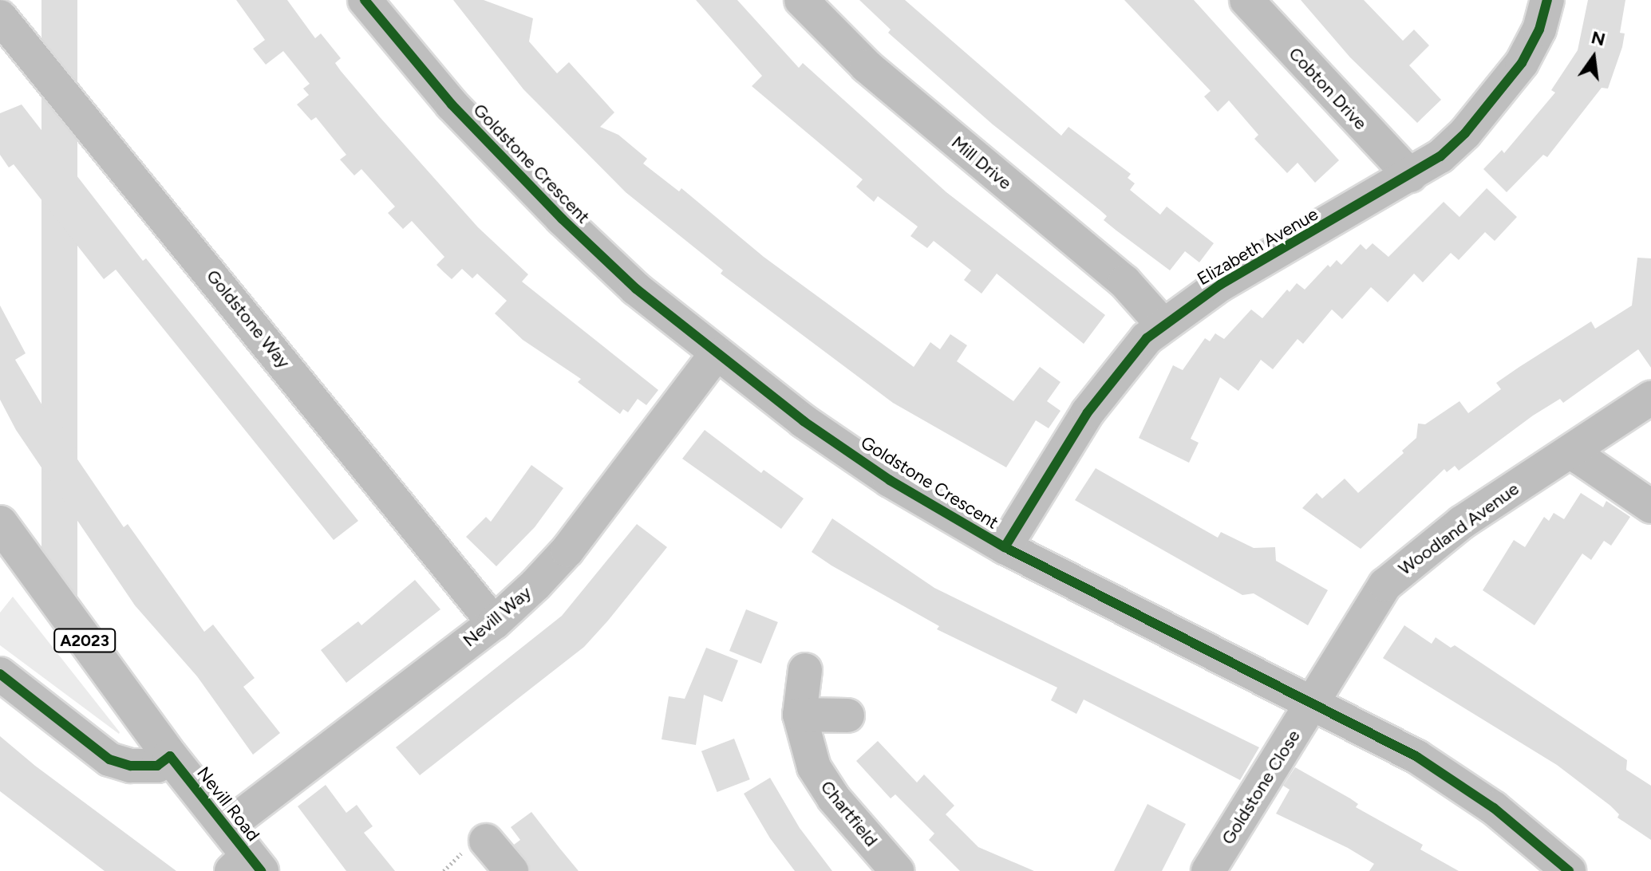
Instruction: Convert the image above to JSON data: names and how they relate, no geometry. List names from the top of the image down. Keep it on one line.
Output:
{"streets":{"main road":["A2023","Nevill Road"],"street":["Cobton Drive","Mill Drive","Goldstone Crescent","Elizabeth Avenue","Goldstone Way","Woodland Avenue","Nevill Way","Goldstone Close","Chartfield"]},"crossings":[["Cobton Drive","Elizabeth Avenue"],["Mill Drive","Elizabeth Avenue"],["Goldstone Crescent","Elizabeth Avenue"],["Goldstone Crescent","Woodland Avenue"],["Goldstone Crescent","Nevill Way"],["Goldstone Crescent","Goldstone Close"],["Goldstone Way","Nevill Way"],["Woodland Avenue","Goldstone Close"],["Nevill Way","Nevill Road"]],"north":"top"}
